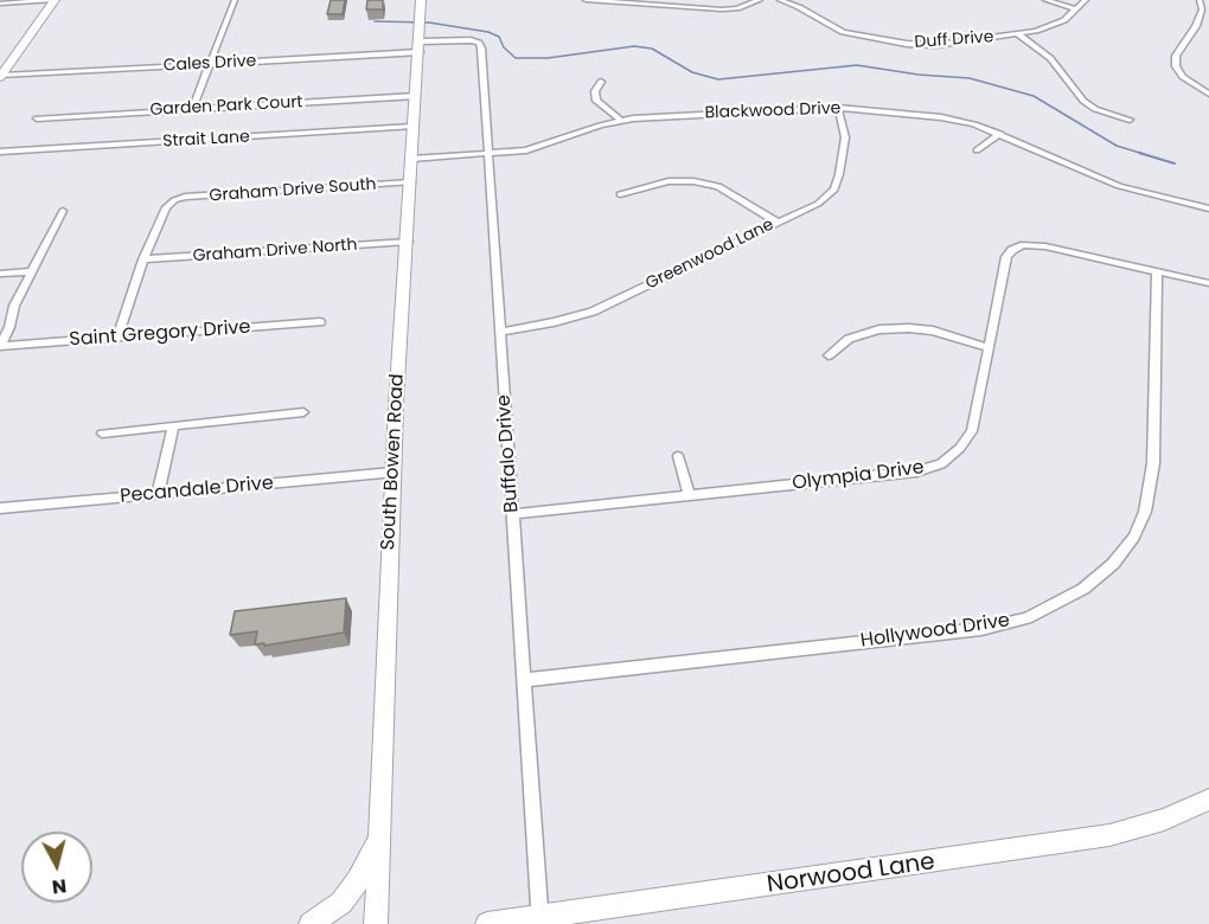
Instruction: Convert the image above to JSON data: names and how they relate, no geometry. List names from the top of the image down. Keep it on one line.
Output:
{"streets":{"main road":["South Bowen Road","Norwood Lane"],"street":["Duff Drive","Cales Drive","Garden Park Court","Blackwood Drive","Strait Lane","Graham Drive South","Graham Drive North","Greenwood Lane","Saint Gregory Drive","Buffalo Drive","Olympia Drive","Pecandale Drive","Hollywood Drive"]},"crossings":[["Cales Drive","Buffalo Drive"],["Cales Drive","South Bowen Road"],["Garden Park Court","South Bowen Road"],["Blackwood Drive","Greenwood Lane"],["Blackwood Drive","Buffalo Drive"],["Blackwood Drive","South Bowen Road"],["Strait Lane","South Bowen Road"],["Graham Drive South","Graham Drive North"],["Graham Drive South","South Bowen Road"],["Graham Drive North","South Bowen Road"],["Greenwood Lane","Buffalo Drive"],["Buffalo Drive","South Bowen Road"],["Buffalo Drive","Olympia Drive"],["Buffalo Drive","Hollywood Drive"],["Buffalo Drive","Norwood Lane"],["South Bowen Road","Pecandale Drive"],["Olympia Drive","Hollywood Drive"]],"north":"bottom"}
